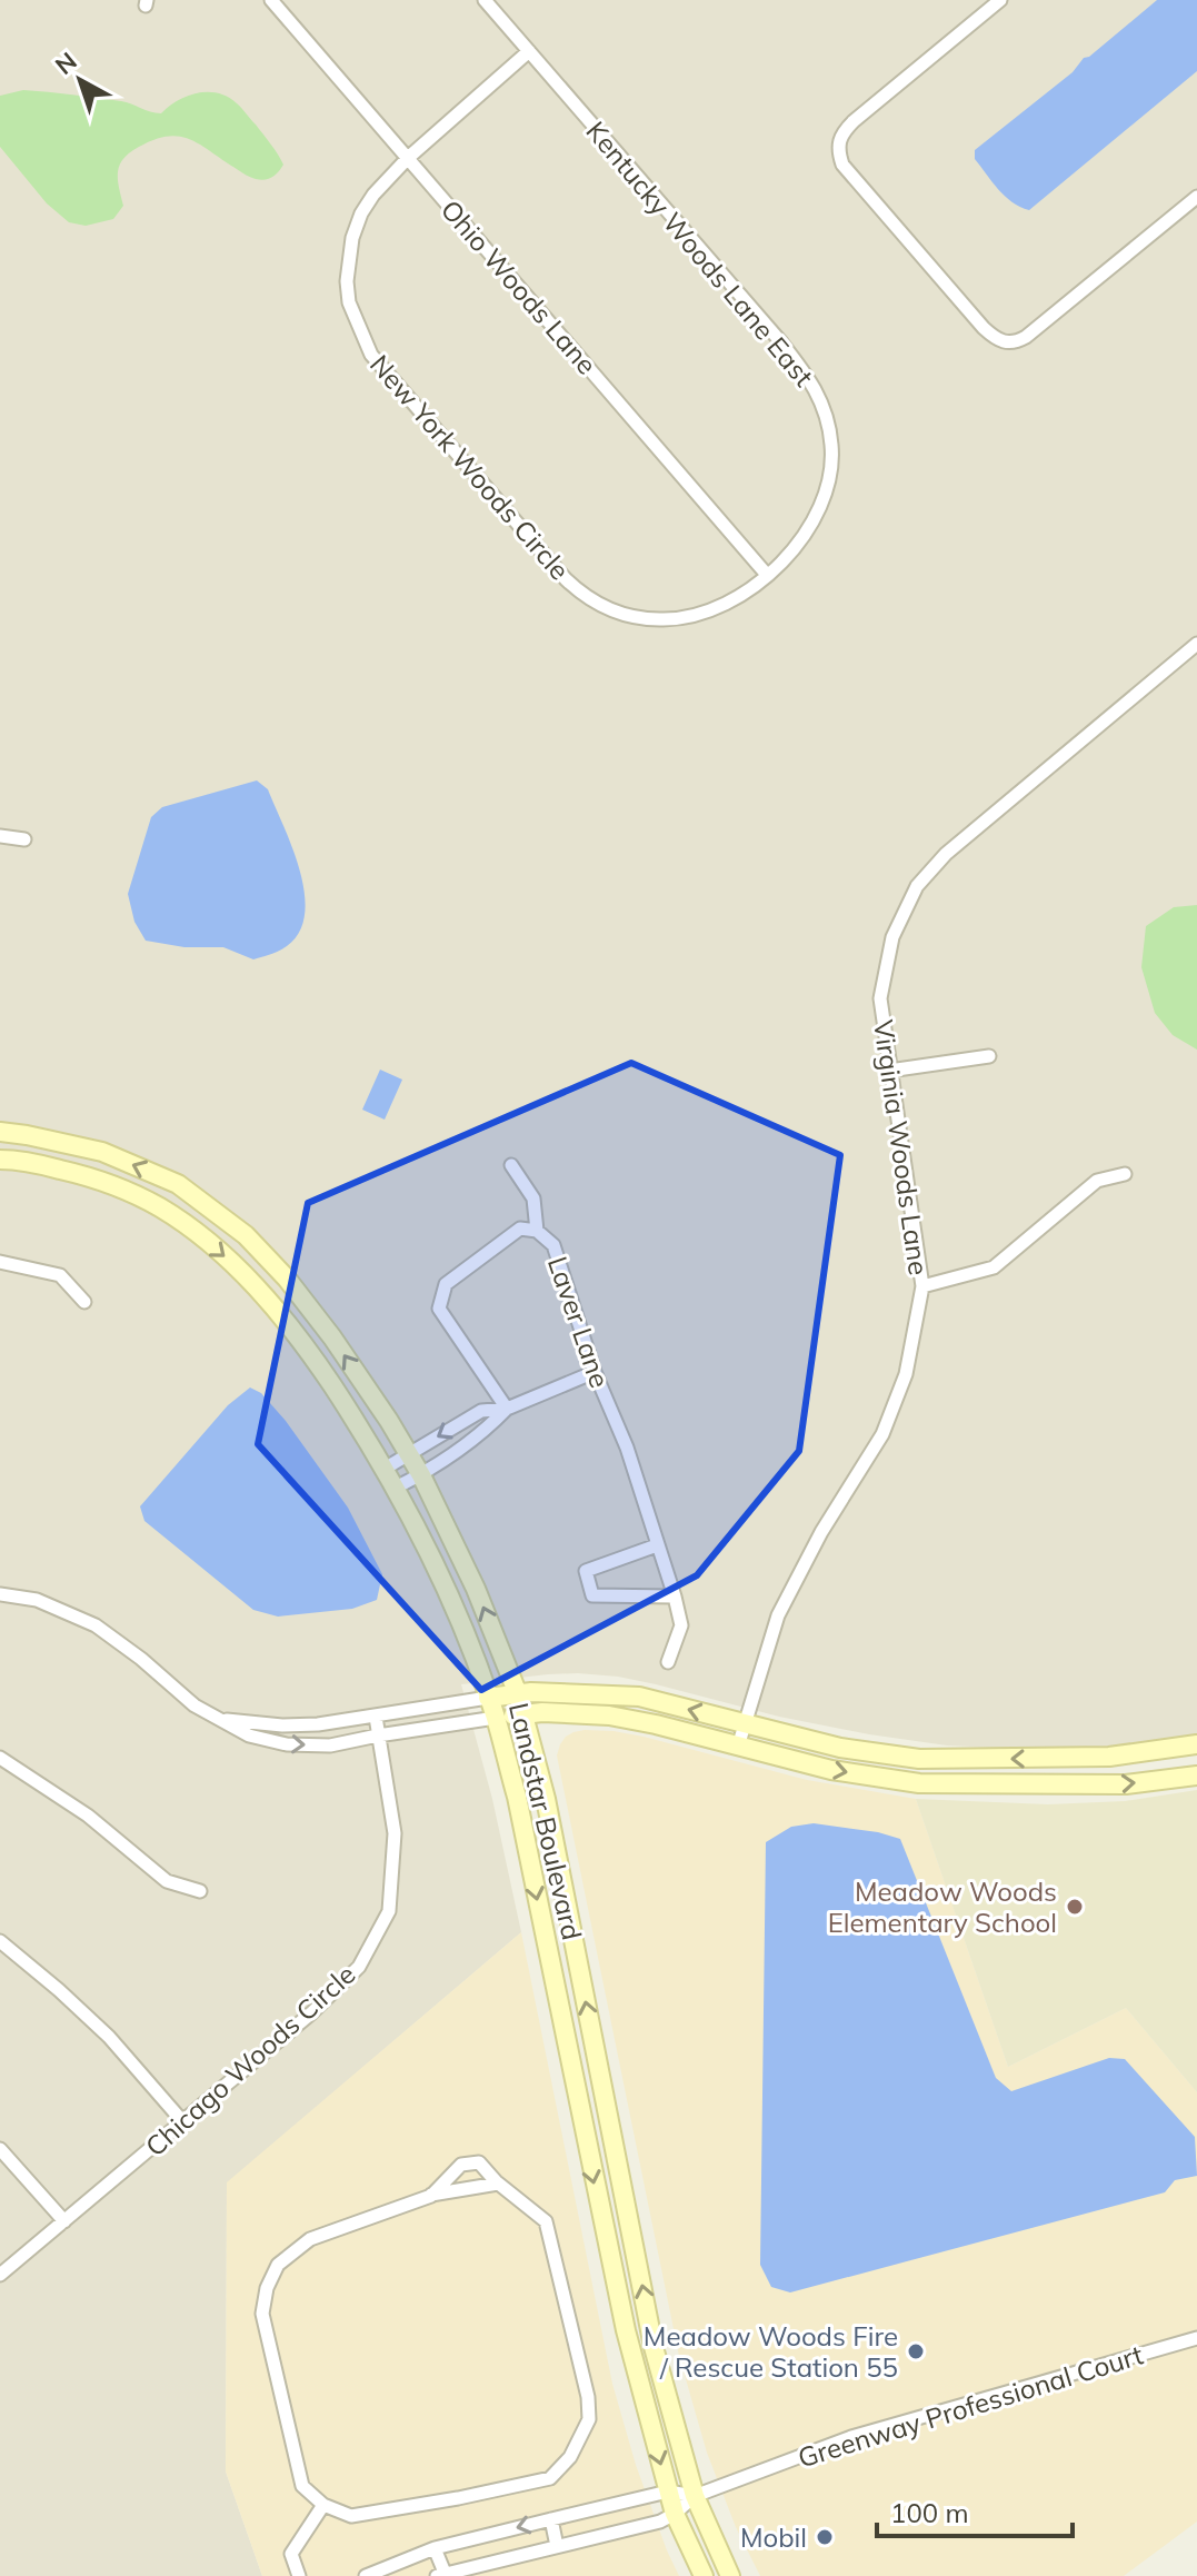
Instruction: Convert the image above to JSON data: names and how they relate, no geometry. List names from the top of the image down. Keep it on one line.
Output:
{"streets":{"street":["Kentucky Woods Lane East","Ohio Woods Lane","New York Woods Circle","Virginia Woods Lane","Laver Lane","Landstar Boulevard","Chicago Woods Circle","Greenway Professional Court"]},"crossings":[["Kentucky Woods Lane East","Ohio Woods Lane"],["Kentucky Woods Lane East","New York Woods Circle"],["Ohio Woods Lane","New York Woods Circle"],["Landstar Boulevard","Greenway Professional Court"]],"places":["Meadow Woods Elementary School","Meadow Woods Fire / Rescue Station 55","Mobil"],"scale_bar":"100 m","north":"top left"}
